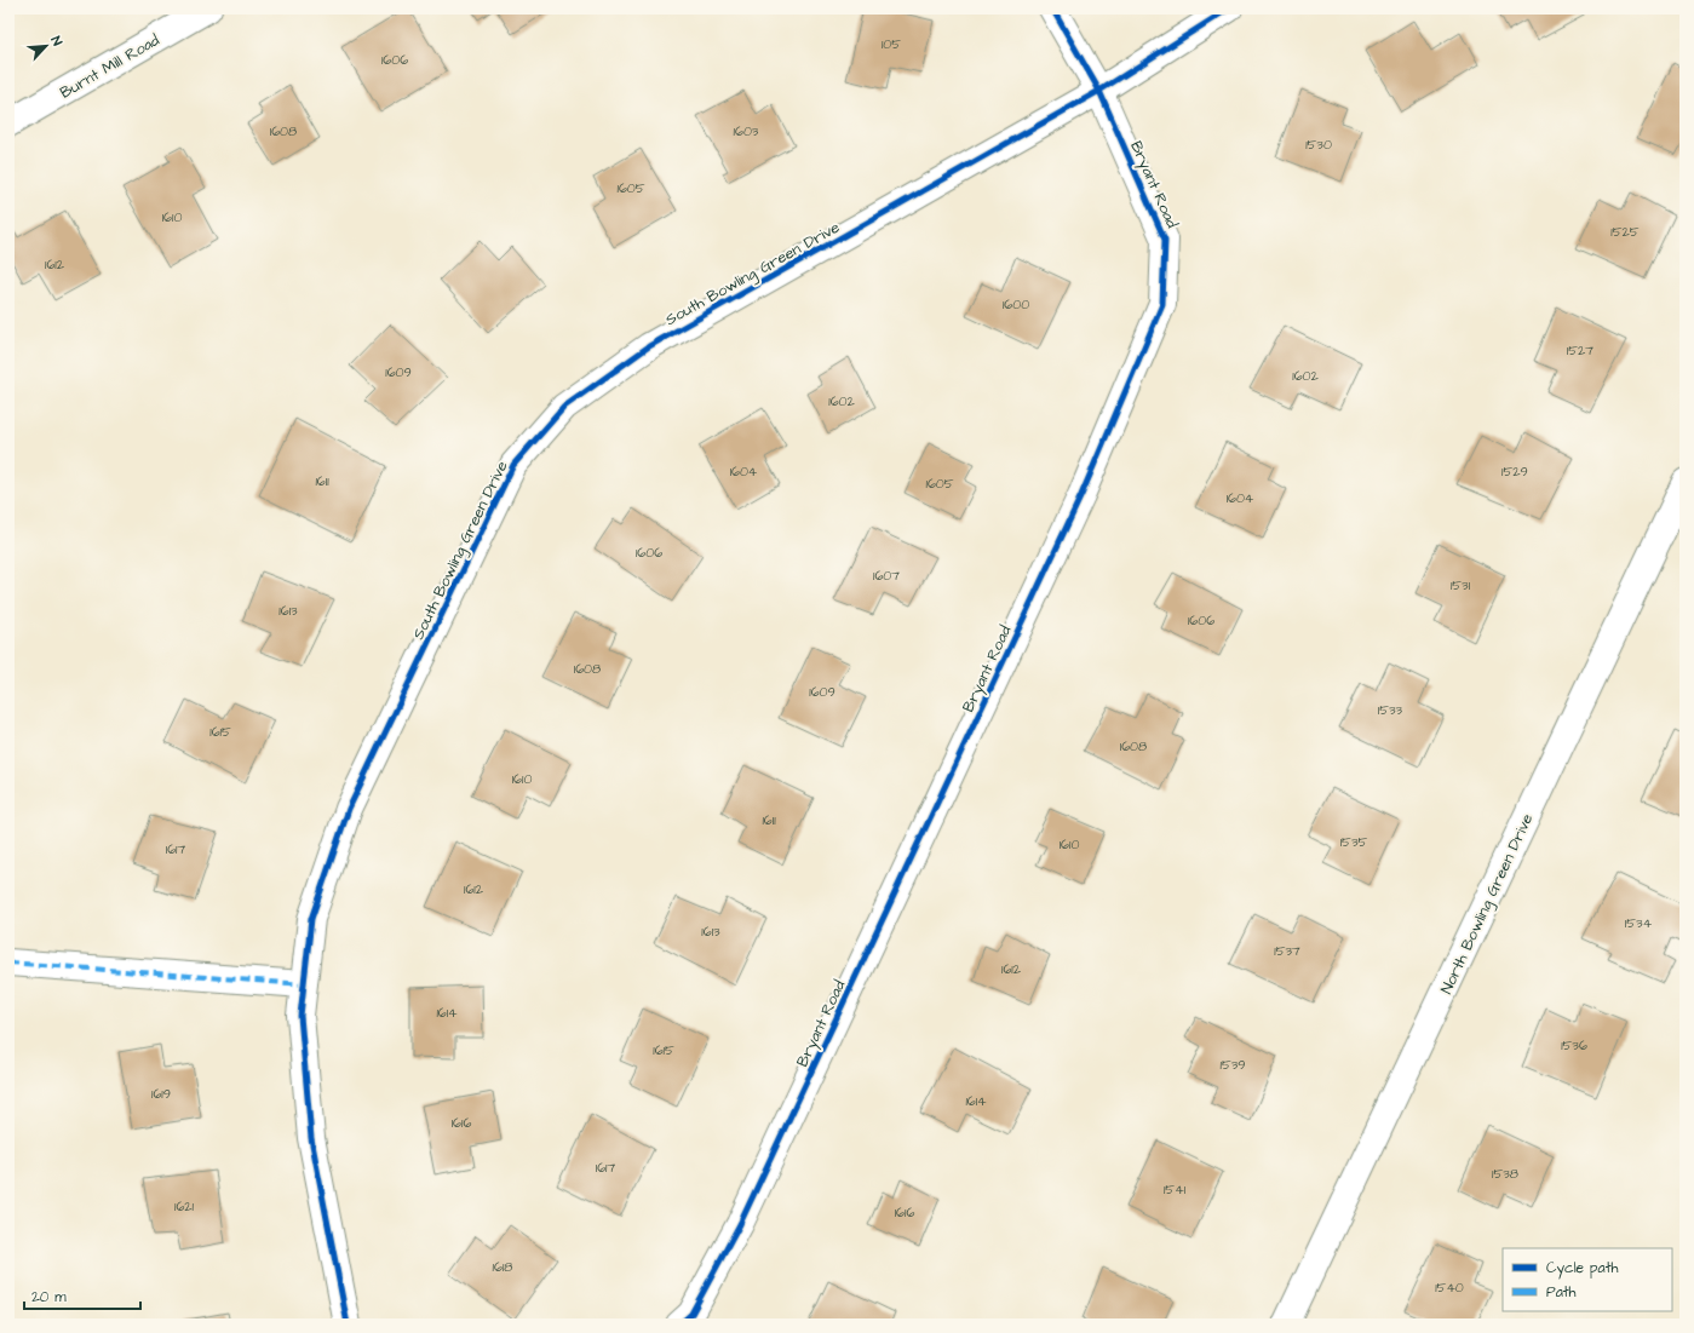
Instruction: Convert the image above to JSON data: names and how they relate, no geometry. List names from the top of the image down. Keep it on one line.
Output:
{"streets":{"street":["Burnt Mill Road","Bryant Road","South Bowling Green Drive","North Bowling Green Drive"]},"crossings":[["Bryant Road","South Bowling Green Drive"]],"house_numbers":["105","1606","1608","1603","1530","1605","1610","1525","1612","1600","1527","1609","1602","1602","1604","1529","1611","1605","1604","1606","1607","1531","1613","1606","1608","1609","1533","1615","1608","1610","1611","1535","1610","1617","1612","1534","1613","1537","1612","1614","1536","1615","1539","1619","1614","1616","1617","1538","1541","1621","1616","1618","1540"],"legend":["Cycle path","Path"],"scale_bar":"20 m","north":"top right"}
